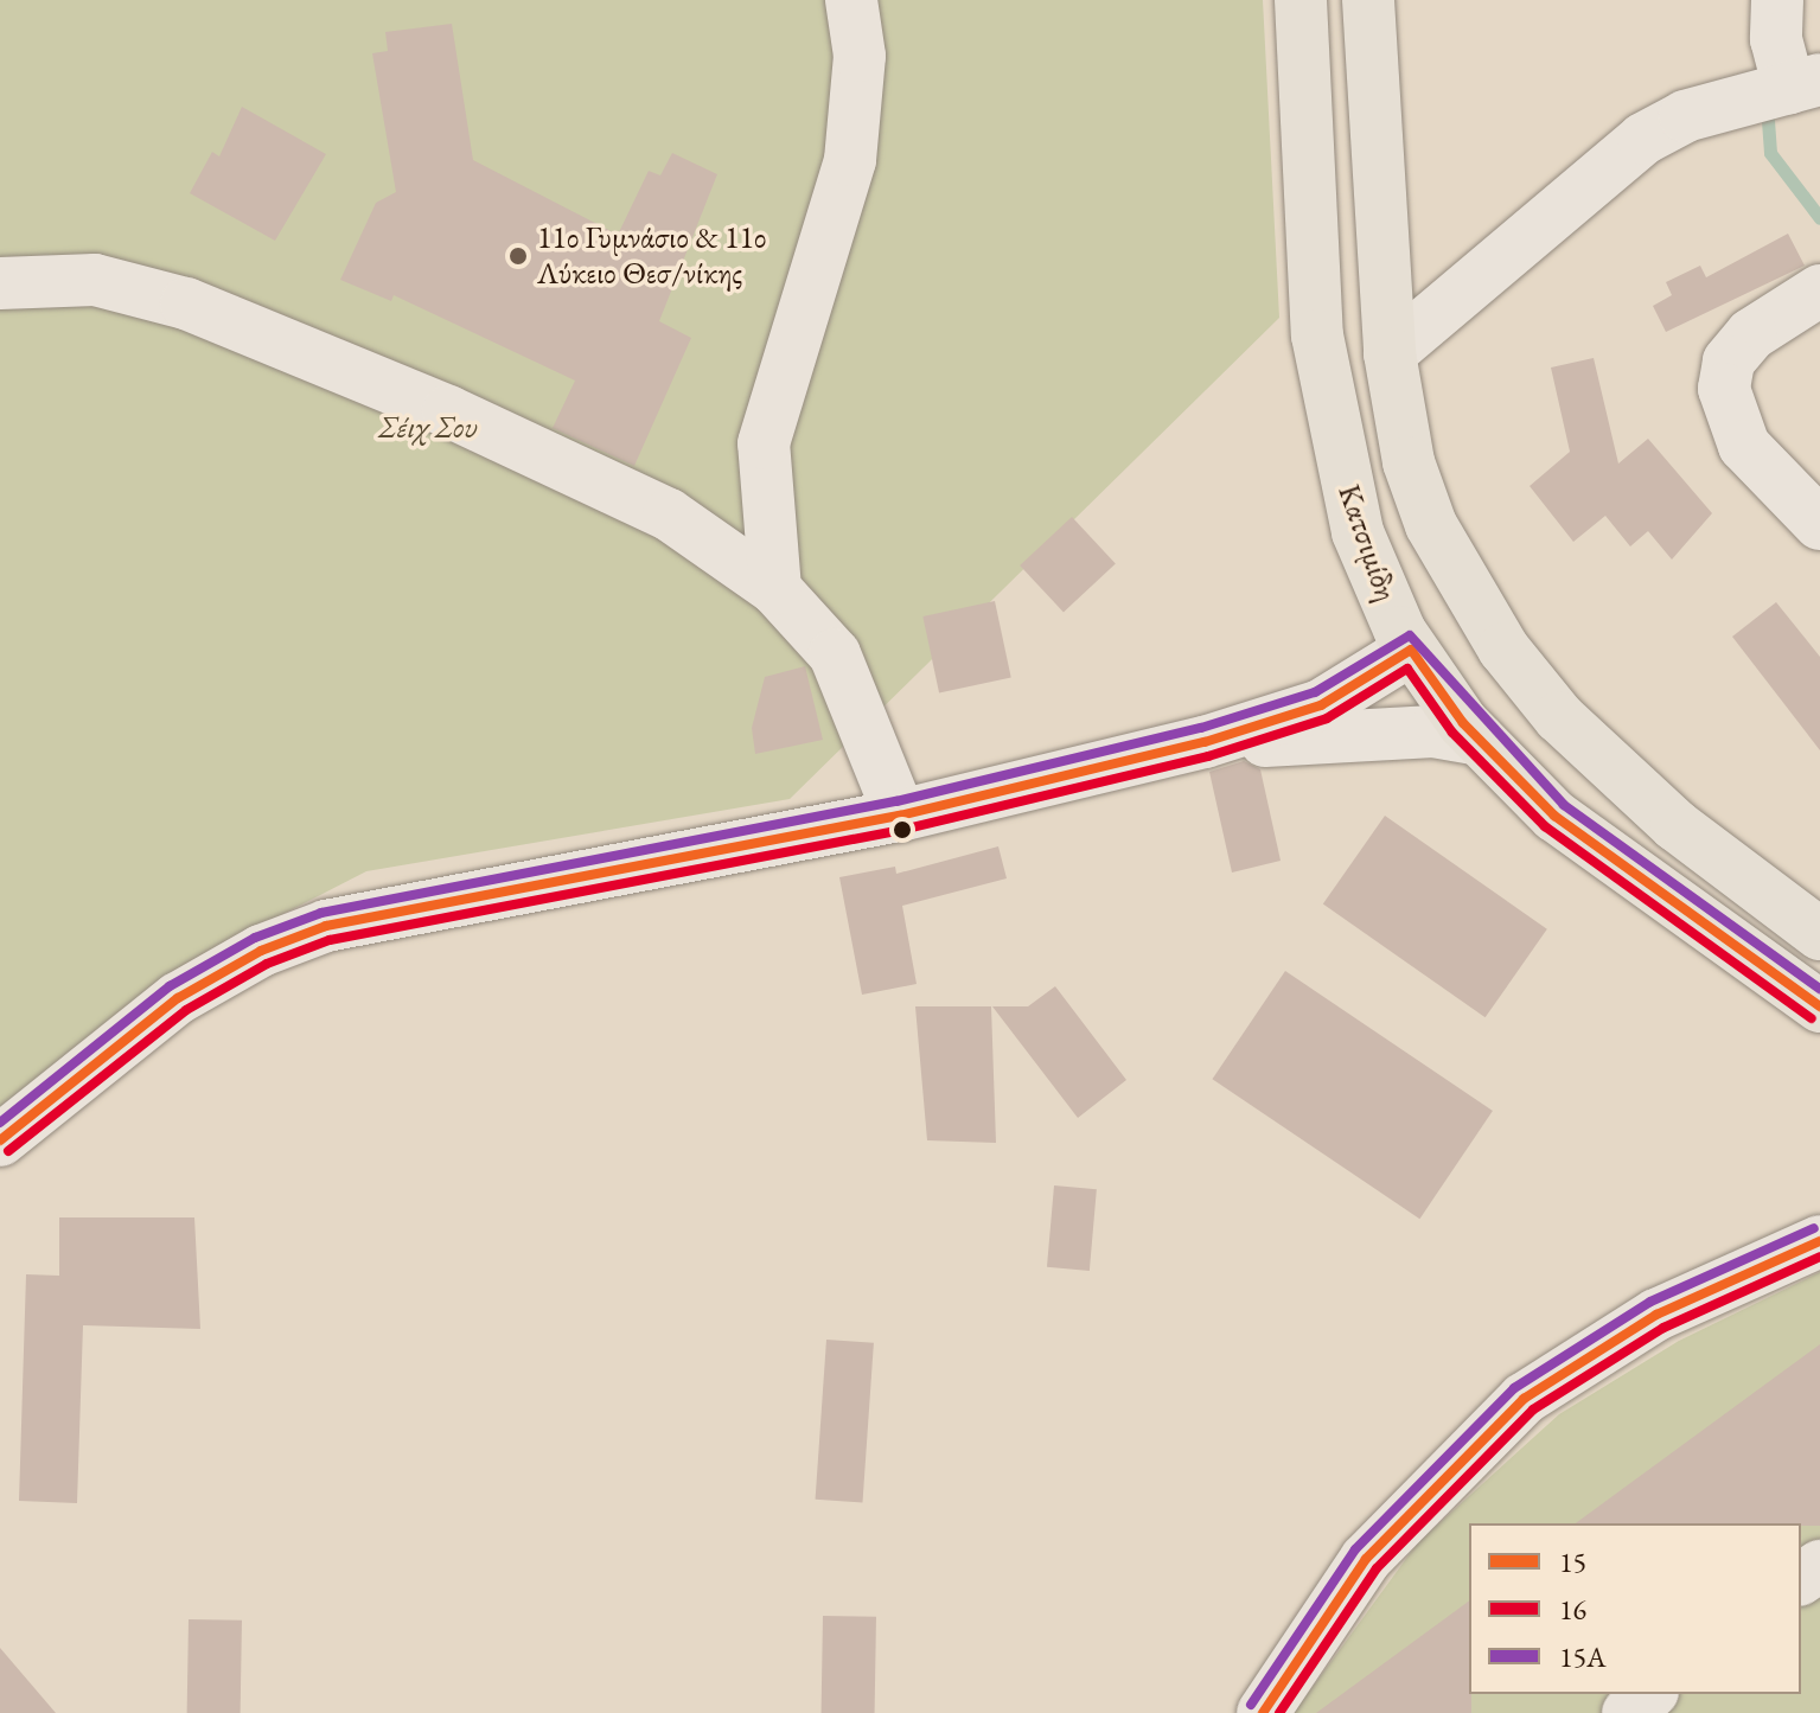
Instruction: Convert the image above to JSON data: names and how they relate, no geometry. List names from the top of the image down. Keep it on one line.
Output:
{"streets":{"main road":["Κατσιμίδη"]},"parks":["Σέιχ Σου"],"places":["11ο Γυμνάσιο & 11ο Λύκειο Θεσ/νίκης"],"lines":["transit line 15Α","transit line 15","transit line 16"],"legend":["15","16","15Α"]}
